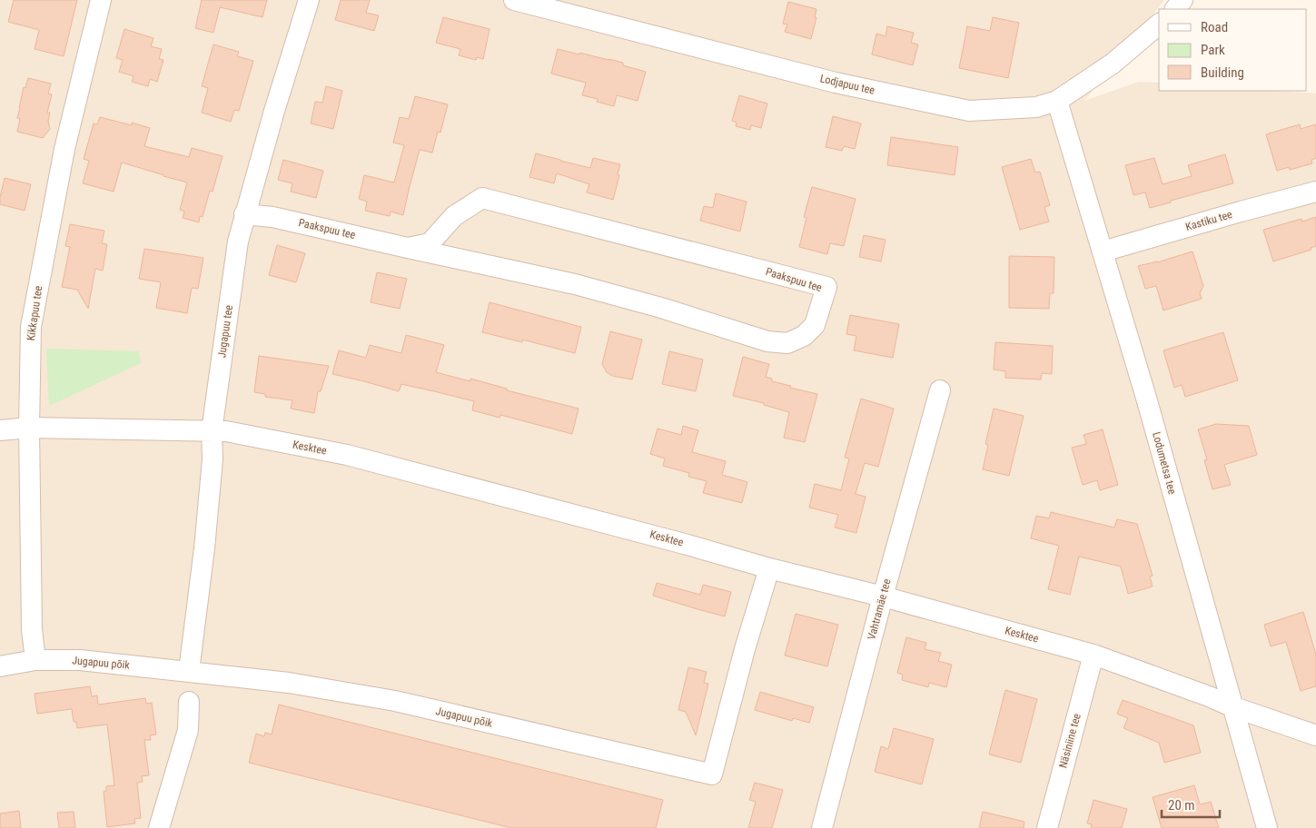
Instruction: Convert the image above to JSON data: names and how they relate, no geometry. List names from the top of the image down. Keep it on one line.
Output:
{"streets":{"street":["Lodjapuu tee","Kastiku tee","Paakspuu tee","Kikkapuu tee","Jugapuu tee","Kesktee","Lodumetsa tee","Vahtramäe tee","Jugapuu põik","Näsiniine tee"]},"crossings":[["Lodjapuu tee","Lodumetsa tee"],["Kastiku tee","Lodumetsa tee"],["Paakspuu tee","Jugapuu tee"],["Kikkapuu tee","Kesktee"],["Kikkapuu tee","Jugapuu põik"],["Jugapuu tee","Kesktee"],["Jugapuu tee","Jugapuu põik"],["Kesktee","Lodumetsa tee"],["Kesktee","Vahtramäe tee"],["Kesktee","Jugapuu põik"],["Kesktee","Näsiniine tee"]],"legend":["Road","Park","Building"],"scale_bar":"20 m"}
